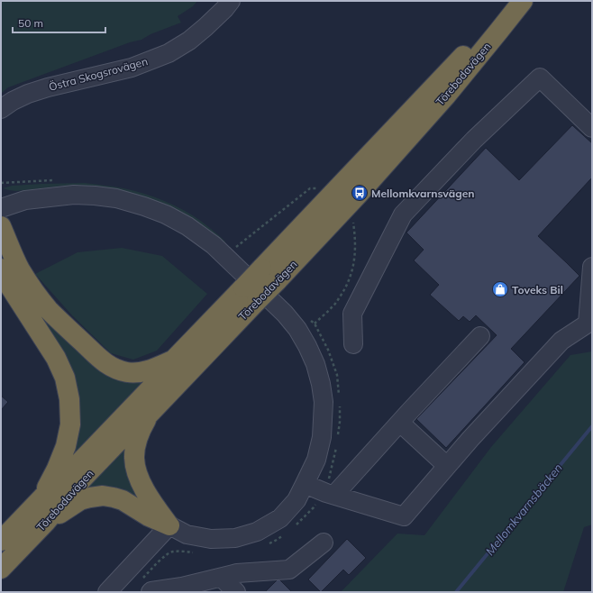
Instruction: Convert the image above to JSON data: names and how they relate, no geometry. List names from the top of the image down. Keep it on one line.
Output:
{"streets":{"highway":["Törebodavägen"],"street":["Östra Skogsrovägen"]},"water":["Mellomkvarnsbäcken"],"places":{"bus stop":["Mellomkvarnsvägen"],"shop":["Toveks Bil"]},"scale_bar":"50 m"}
